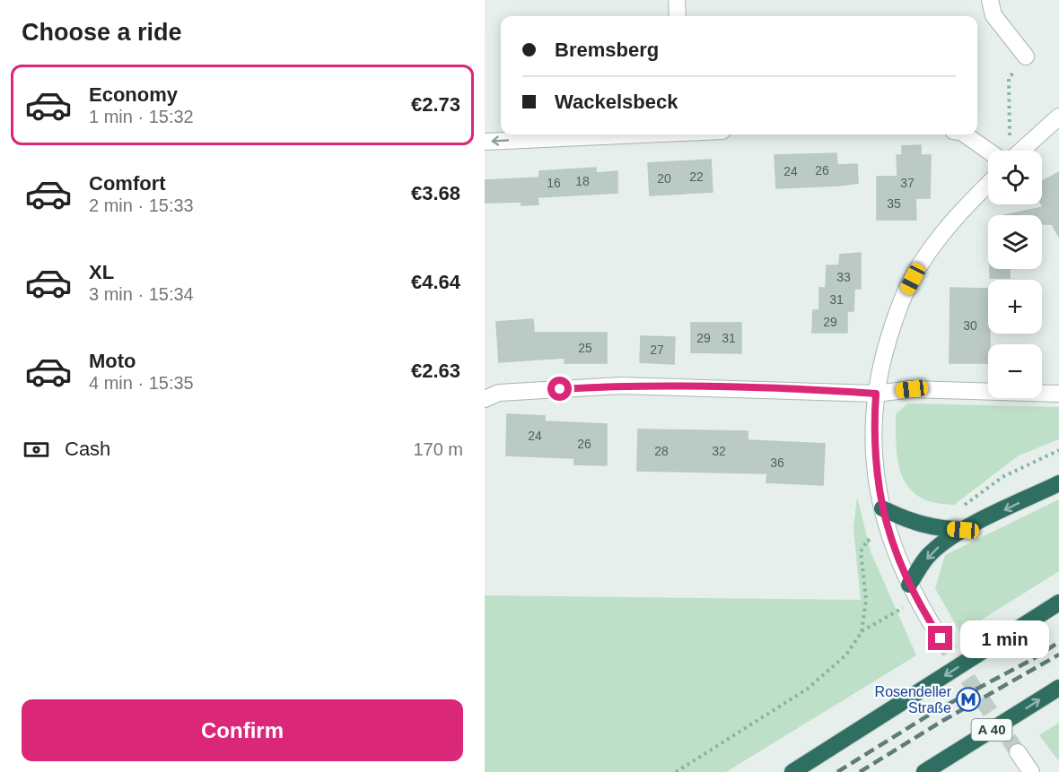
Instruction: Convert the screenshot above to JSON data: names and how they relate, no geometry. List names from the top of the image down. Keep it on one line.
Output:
{"streets":{"highway":["A 40"]},"places":{"metro station":["Rosendeller Straße"]},"house_numbers":["26","24","22","20","18","16","37","35","33","31","29","30","29","31","25","27","24","26","28","32","36"],"page":{"heading":"Choose a ride","banner":["Bremsberg","Wackelsbeck"],"list":[{"name":"Economy","note":"1 min · 15:32","value":"€2.73"},{"name":"Comfort","note":"2 min · 15:33","value":"€3.68"},{"name":"XL","note":"3 min · 15:34","value":"€4.64"},{"name":"Moto","note":"4 min · 15:35","value":"€2.63"}],"map_buttons":["+","−"],"pay":["Cash","170 m"],"bubble":"1 min","buttons":"Confirm"}}
